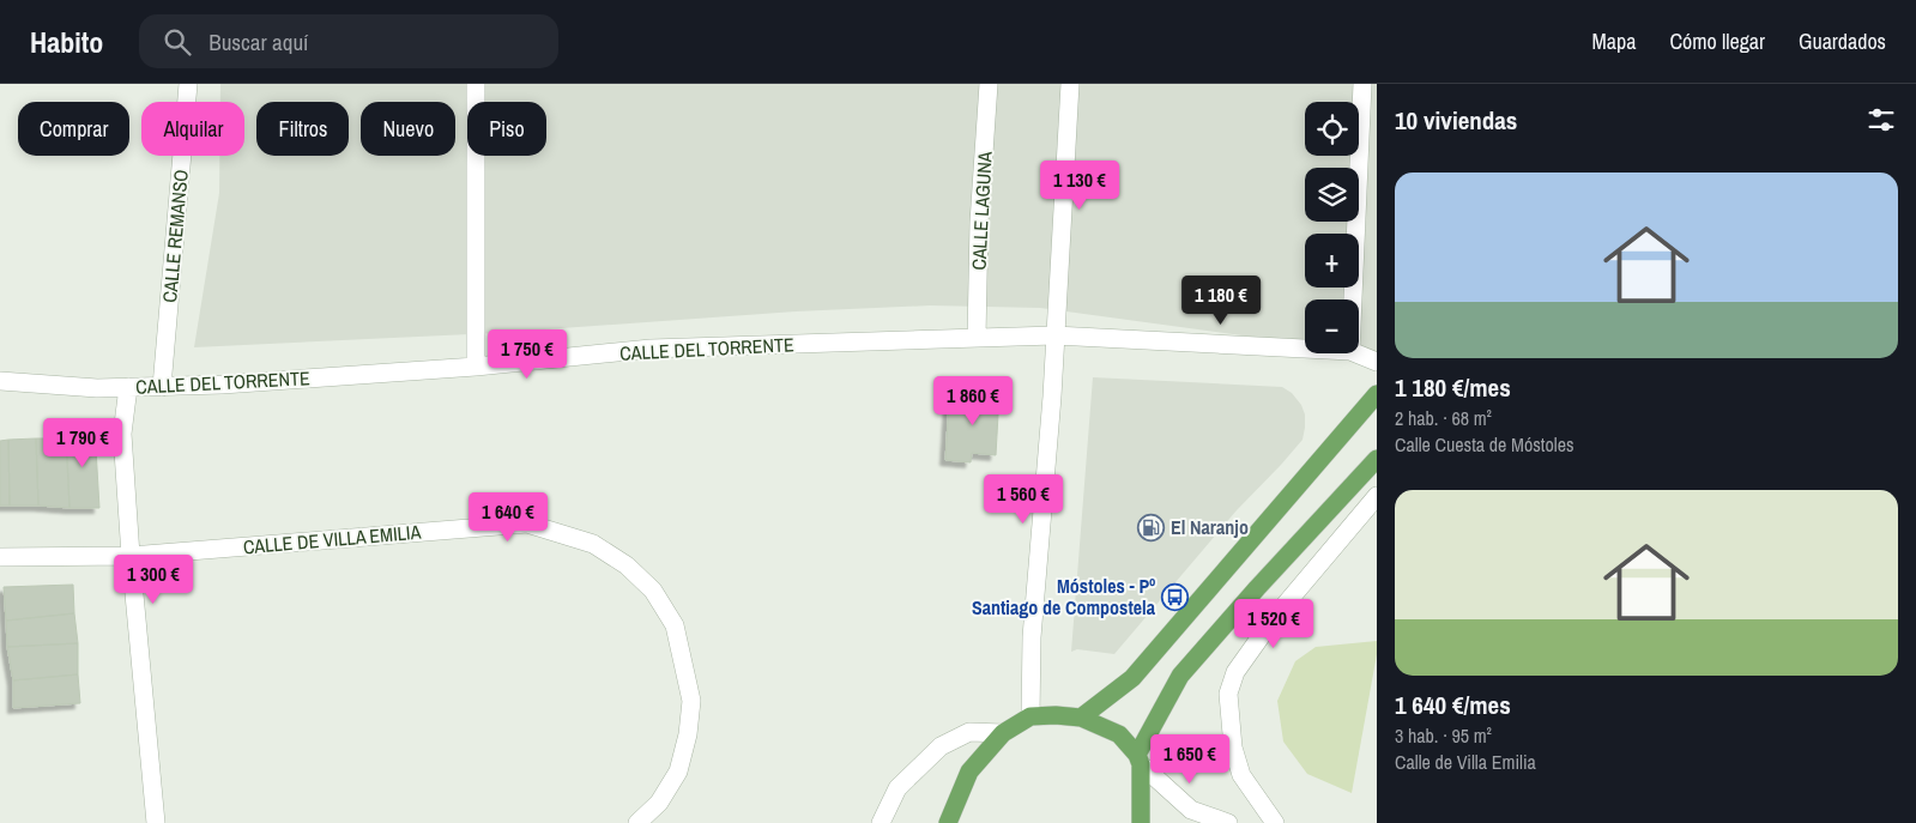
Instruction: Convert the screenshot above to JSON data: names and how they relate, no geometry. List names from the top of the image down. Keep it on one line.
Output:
{"streets":{"street":["CALLE LAGUNA","CALLE REMANSO","CALLE DEL TORRENTE","CALLE DE VILLA EMILIA"]},"crossings":[["CALLE LAGUNA","CALLE DEL TORRENTE"],["CALLE REMANSO","CALLE DEL TORRENTE"]],"places":{"fuel station":["El Naranjo"],"bus stop":["Móstoles - Pº Santiago de Compostela"]},"page":{"header":"Habito","search":"Buscar aquí","nav":["Mapa","Cómo llegar","Guardados"],"heading":"10 viviendas","map_buttons":["+","−"],"chip":["Comprar","Alquilar","Filtros","Nuevo","Piso"],"list":[{"name":"1 180 €/mes","note":"2 hab. · 68 m² · Calle Cuesta de Móstoles"},{"name":"1 640 €/mes","note":"3 hab. · 95 m² · Calle de Villa Emilia"}],"price":["1 130 €","1 180 €","1 750 €","1 860 €","1 790 €","1 560 €","1 640 €","1 300 €","1 520 €","1 650 €"]}}
